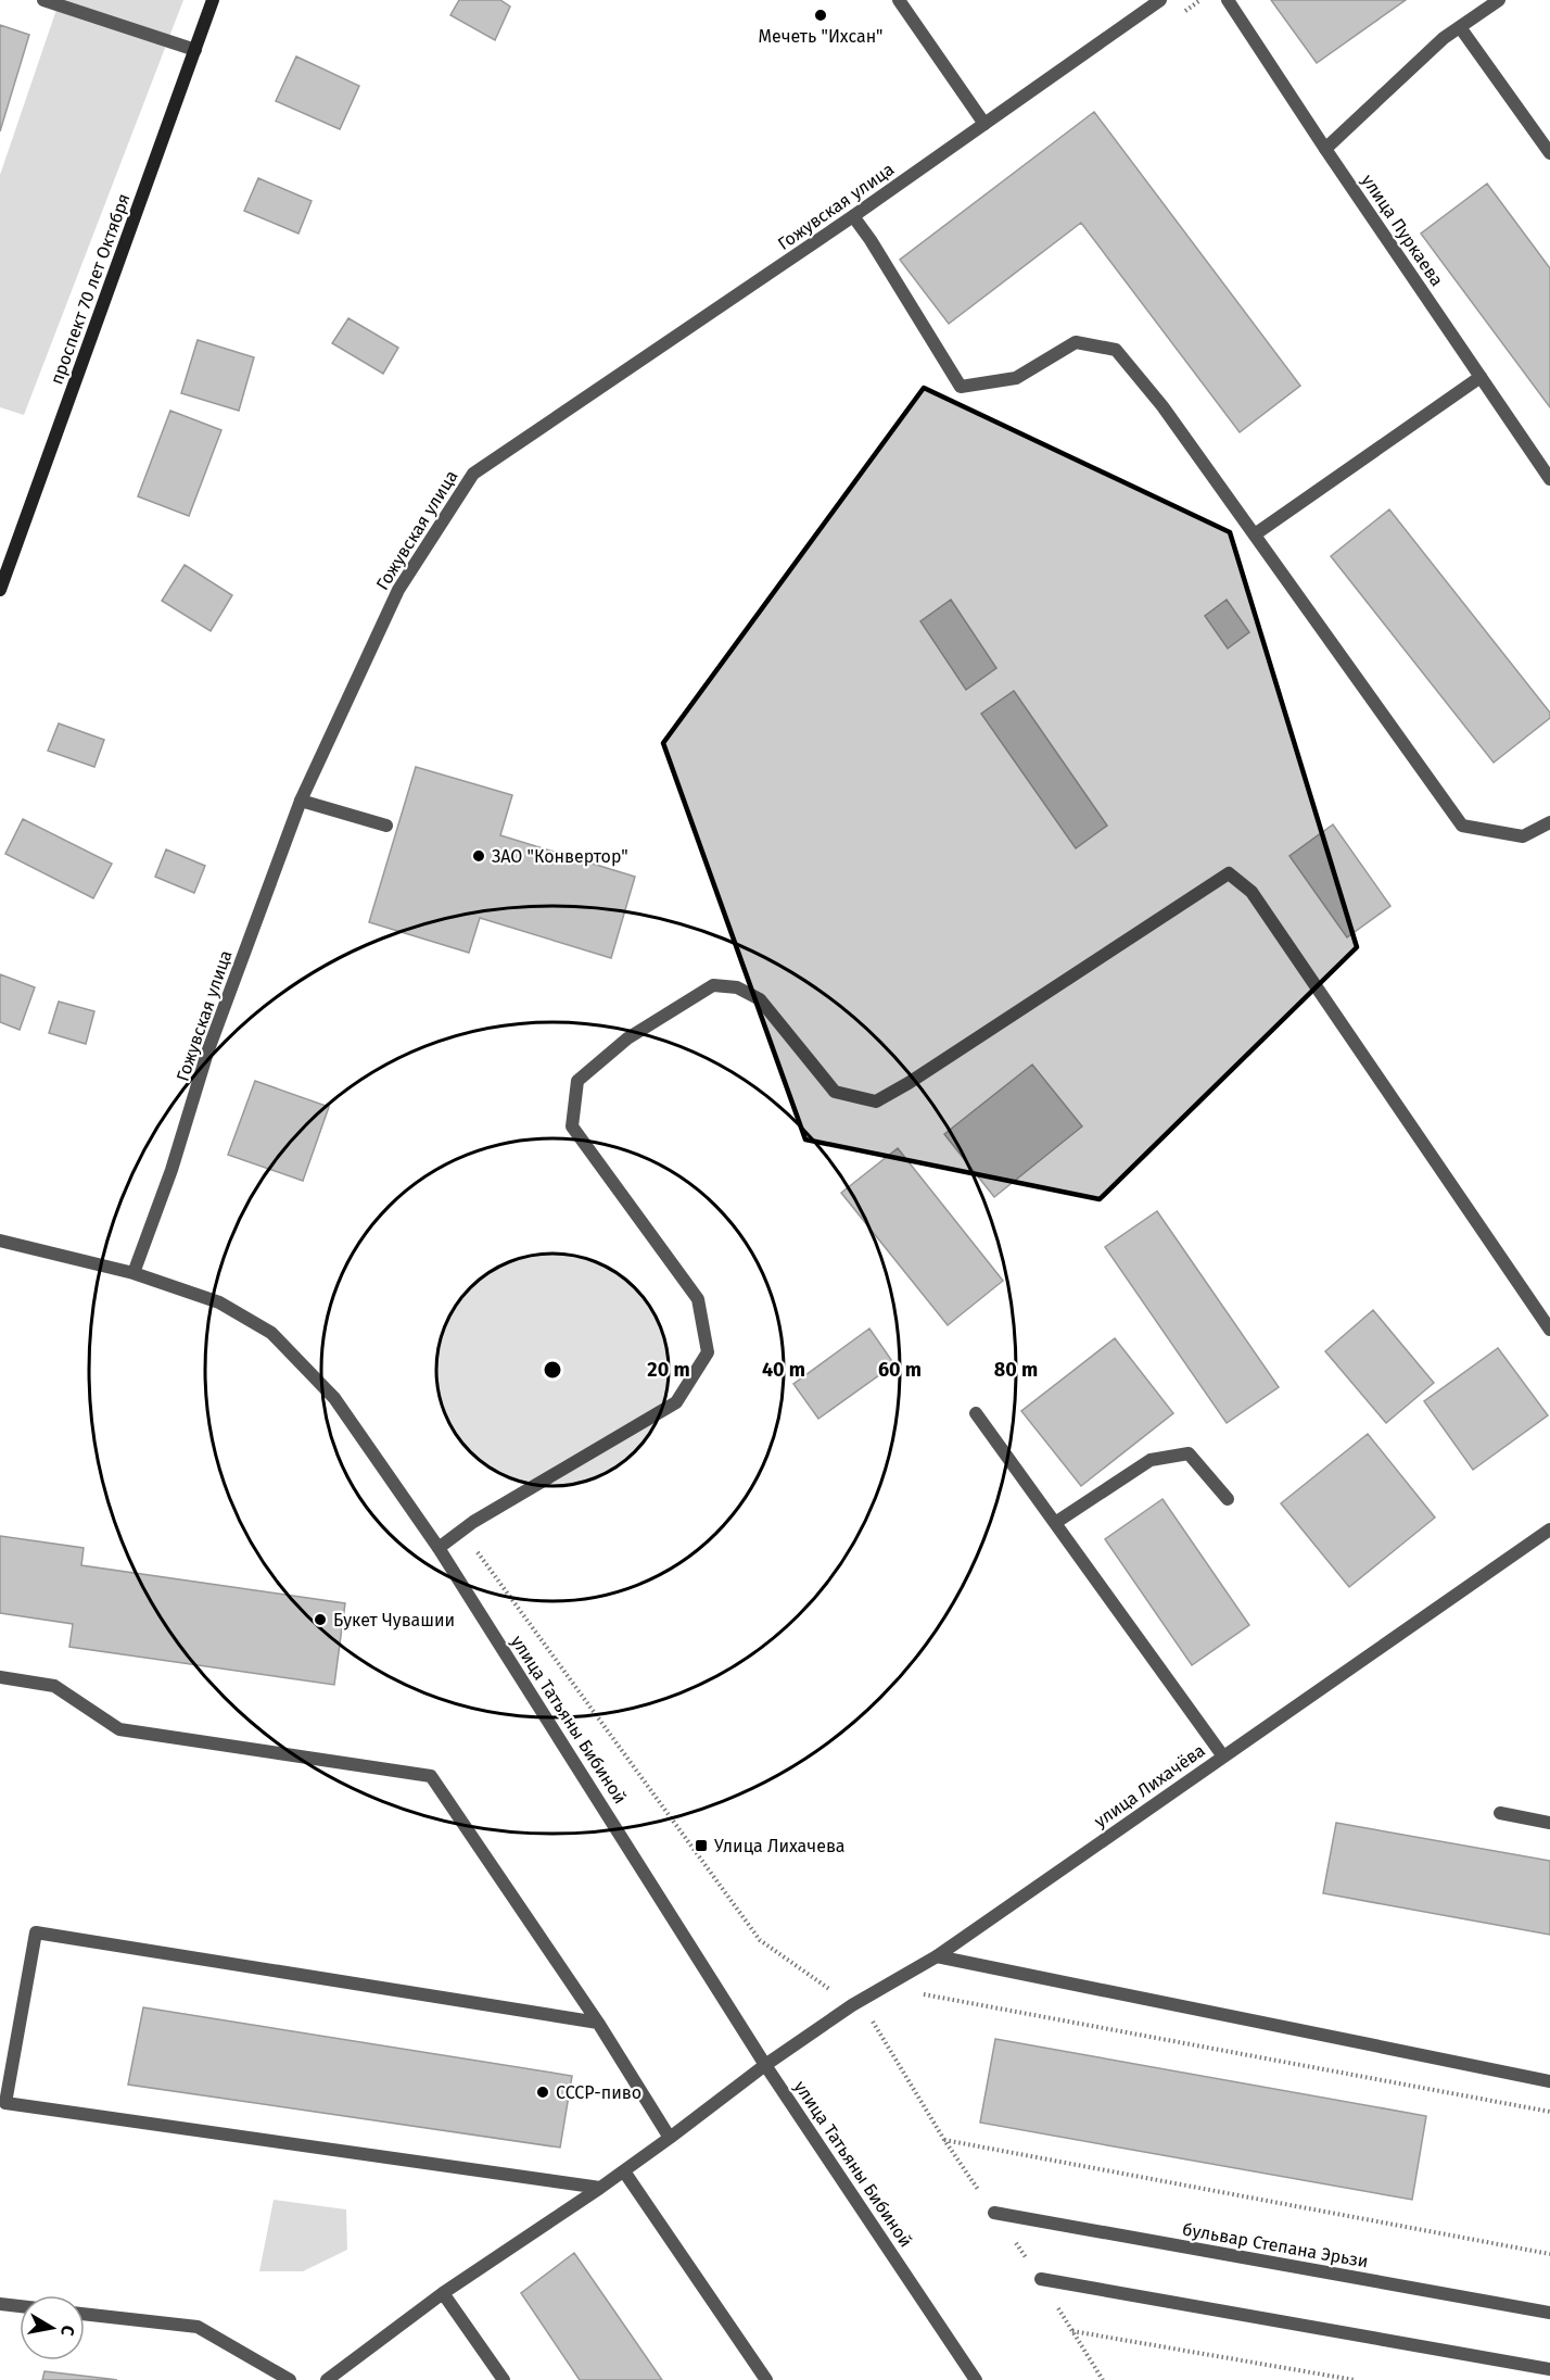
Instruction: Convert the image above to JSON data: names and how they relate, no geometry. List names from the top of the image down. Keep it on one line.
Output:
{"streets":{"main road":["проспект 70 лет Октября"],"street":["Гожувская улица","улица Пуркаева","улица Татьяны Бибиной","улица Лихачёва","бульвар Степана Эрьзи"]},"crossings":[["Гожувская улица","улица Татьяны Бибиной"],["улица Татьяны Бибиной","улица Лихачёва"]],"places":{"other":["Мечеть \"Ихсан\"","ЗАО \"Конвертор\"","Букет Чувашии","СССР-пиво"],"transit":["Улица Лихачева"]},"north":"right","rings":["20 m","40 m","60 m","80 m"]}
